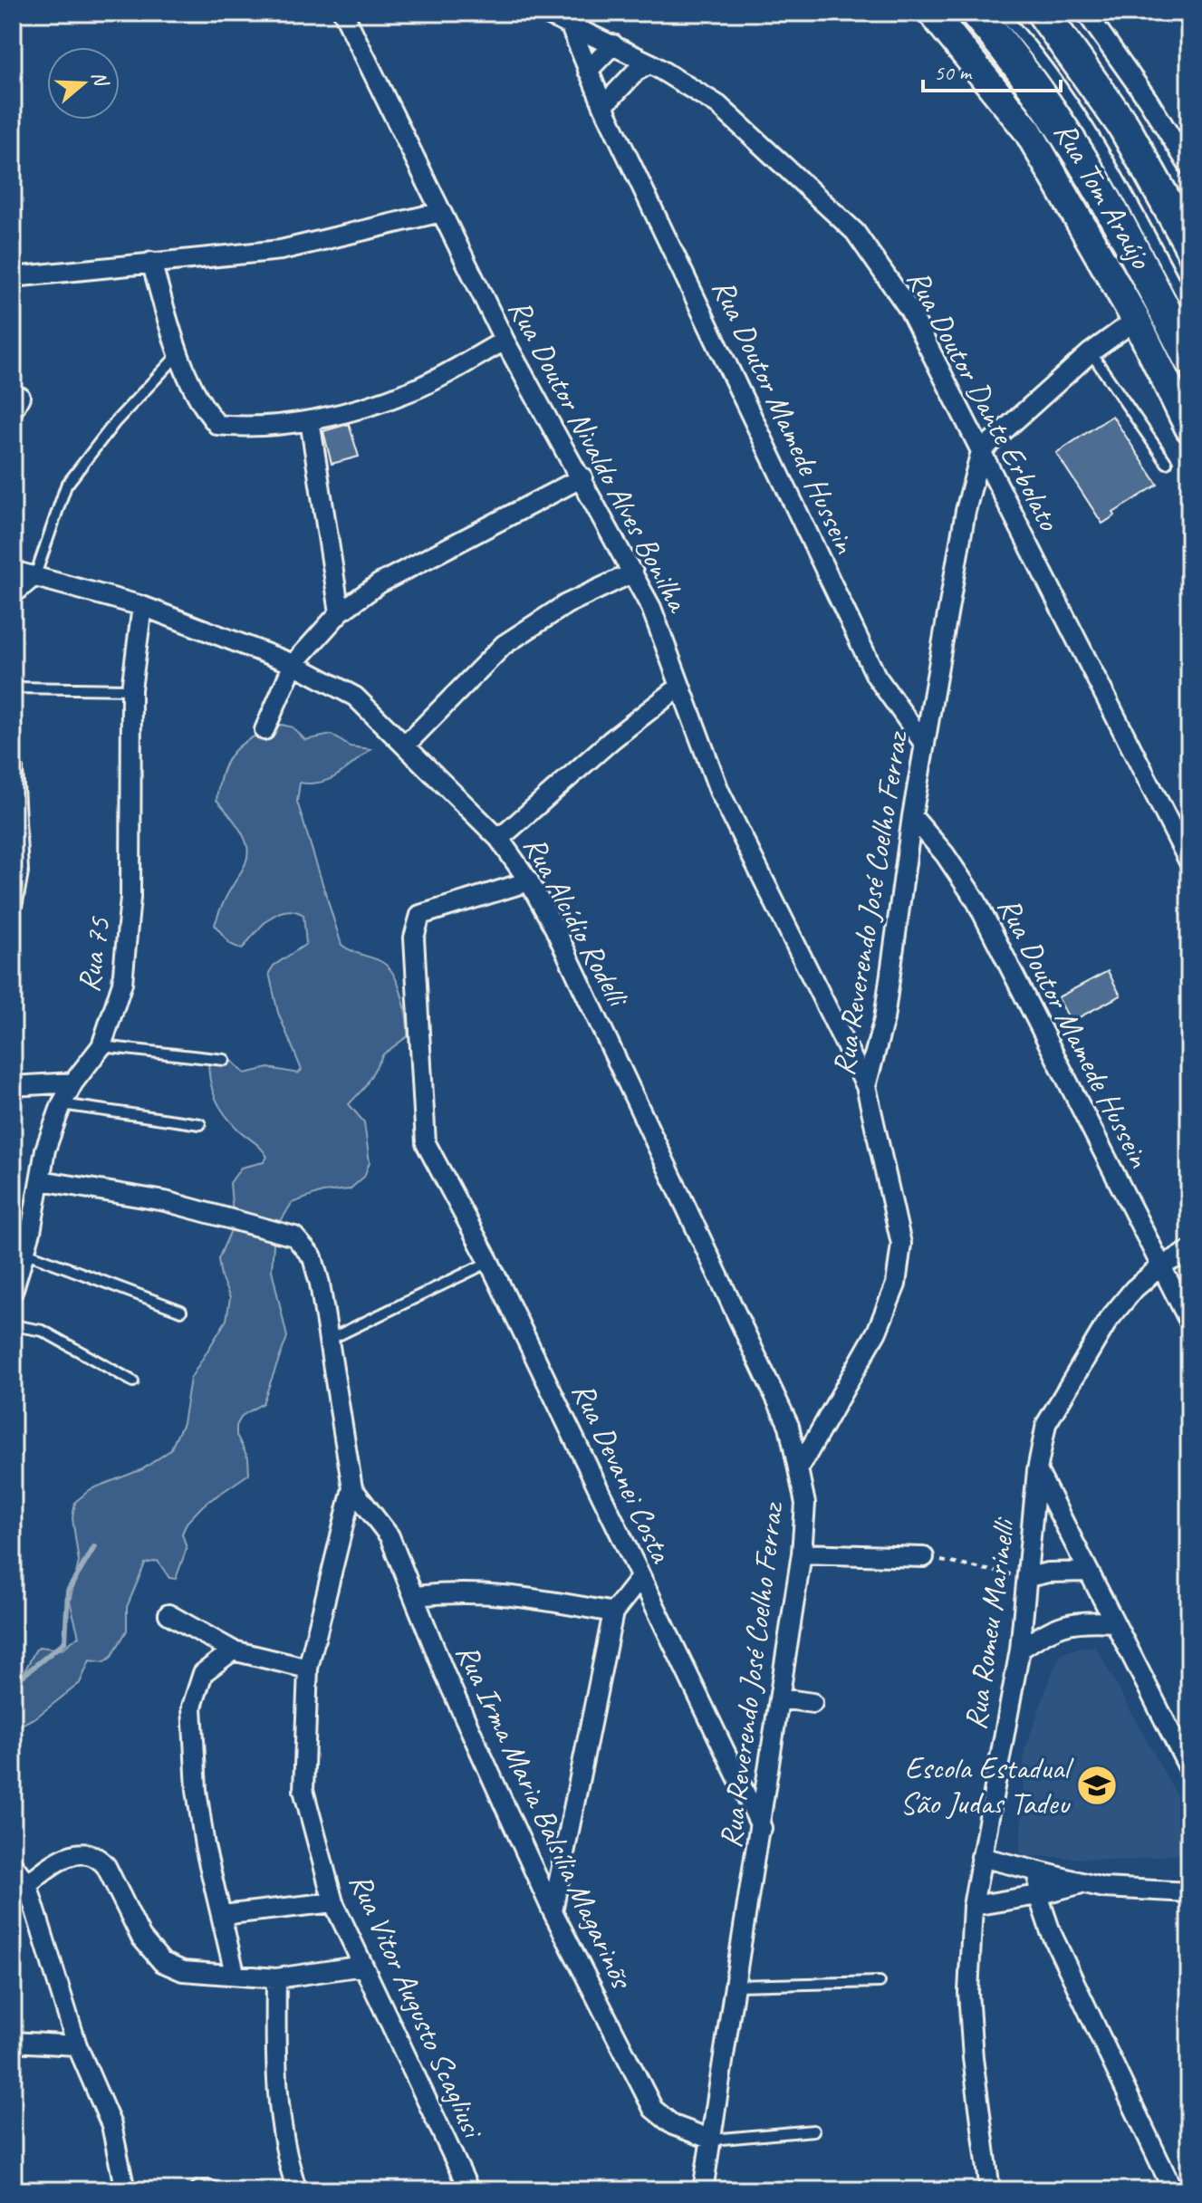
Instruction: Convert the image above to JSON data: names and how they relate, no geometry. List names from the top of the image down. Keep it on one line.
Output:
{"streets":{"main road":["Rua Tom Araújo"],"street":["Rua Doutor Dante Erbolato","Rua Doutor Mamede Hussein","Rua Doutor Nivaldo Alves Bonilha","Rua Reverendo José Coelho Ferraz","Rua Alcídio Rodelli","Rua 75","Rua Devanei Costa","Rua Romeu Marinelli","Rua Irma Maria Balsília Magarinõs","Rua Vitor Augusto Scagliusi"]},"crossings":[["Rua Doutor Dante Erbolato","Rua Doutor Mamede Hussein"],["Rua Doutor Dante Erbolato","Rua Reverendo José Coelho Ferraz"],["Rua Doutor Mamede Hussein","Rua Reverendo José Coelho Ferraz"],["Rua Doutor Mamede Hussein","Rua Romeu Marinelli"],["Rua Doutor Nivaldo Alves Bonilha","Rua Reverendo José Coelho Ferraz"],["Rua Reverendo José Coelho Ferraz","Rua Alcídio Rodelli"],["Rua Reverendo José Coelho Ferraz","Rua Devanei Costa"],["Rua Reverendo José Coelho Ferraz","Rua Irma Maria Balsília Magarinõs"],["Rua Alcídio Rodelli","Rua 75"],["Rua Alcídio Rodelli","Rua Devanei Costa"],["Rua 75","Rua Vitor Augusto Scagliusi"],["Rua Irma Maria Balsília Magarinõs","Rua Vitor Augusto Scagliusi"]],"places":{"school or university":["Escola Estadual São Judas Tadeu"]},"scale_bar":"50 m","north":"right"}
